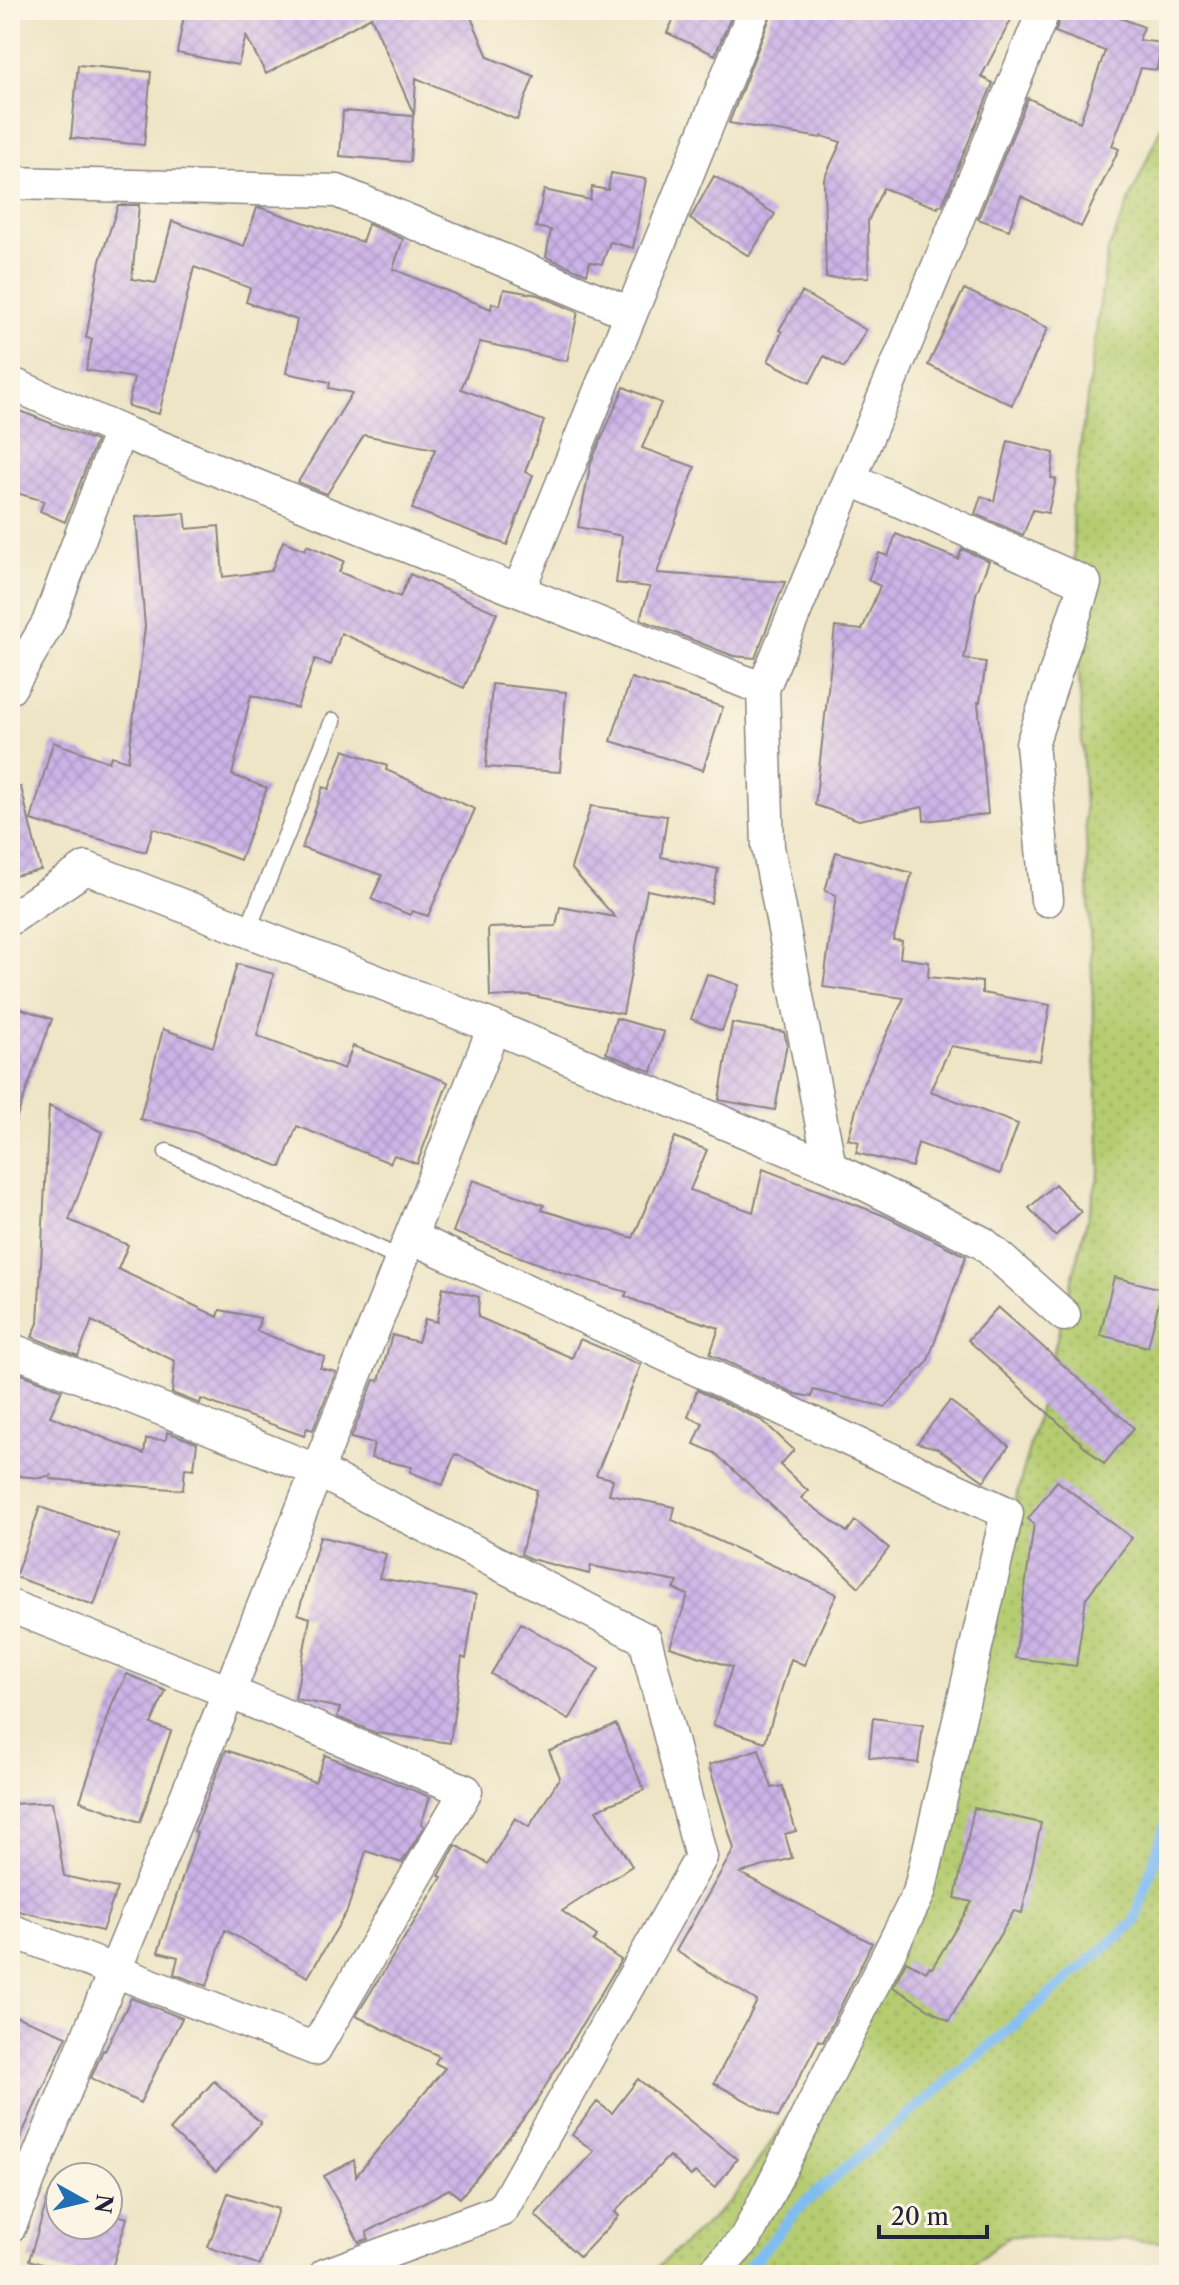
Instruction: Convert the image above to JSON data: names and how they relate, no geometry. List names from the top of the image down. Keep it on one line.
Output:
{"scale_bar":"20 m","north":"right"}
